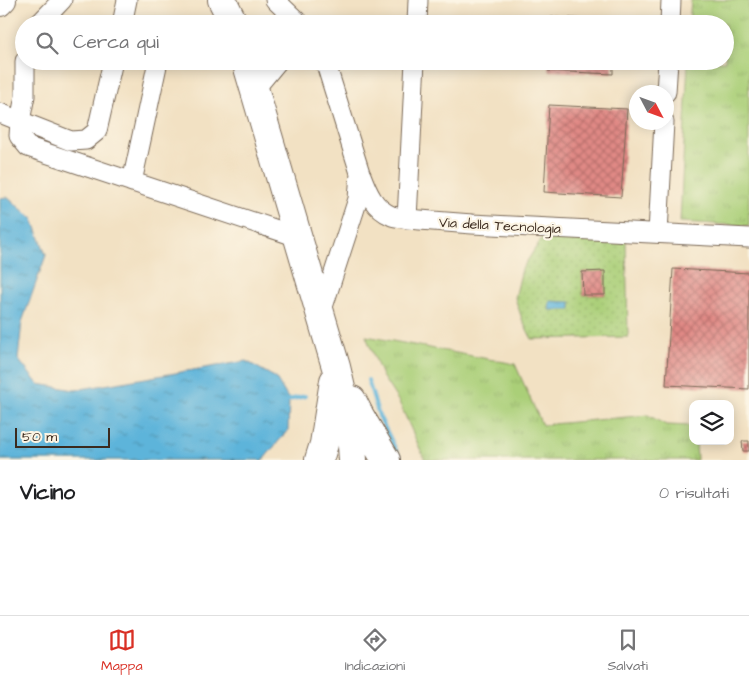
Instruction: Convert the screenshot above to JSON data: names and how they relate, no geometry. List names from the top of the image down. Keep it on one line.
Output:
{"streets":{"street":["Via della Tecnologia"]},"scale_bar":"50 m","north":"bottom right","page":{"search":"Cerca qui","scale":"50 m","heading":["Vicino","0 risultati"],"nav":["Mappa","Indicazioni","Salvati"]}}
